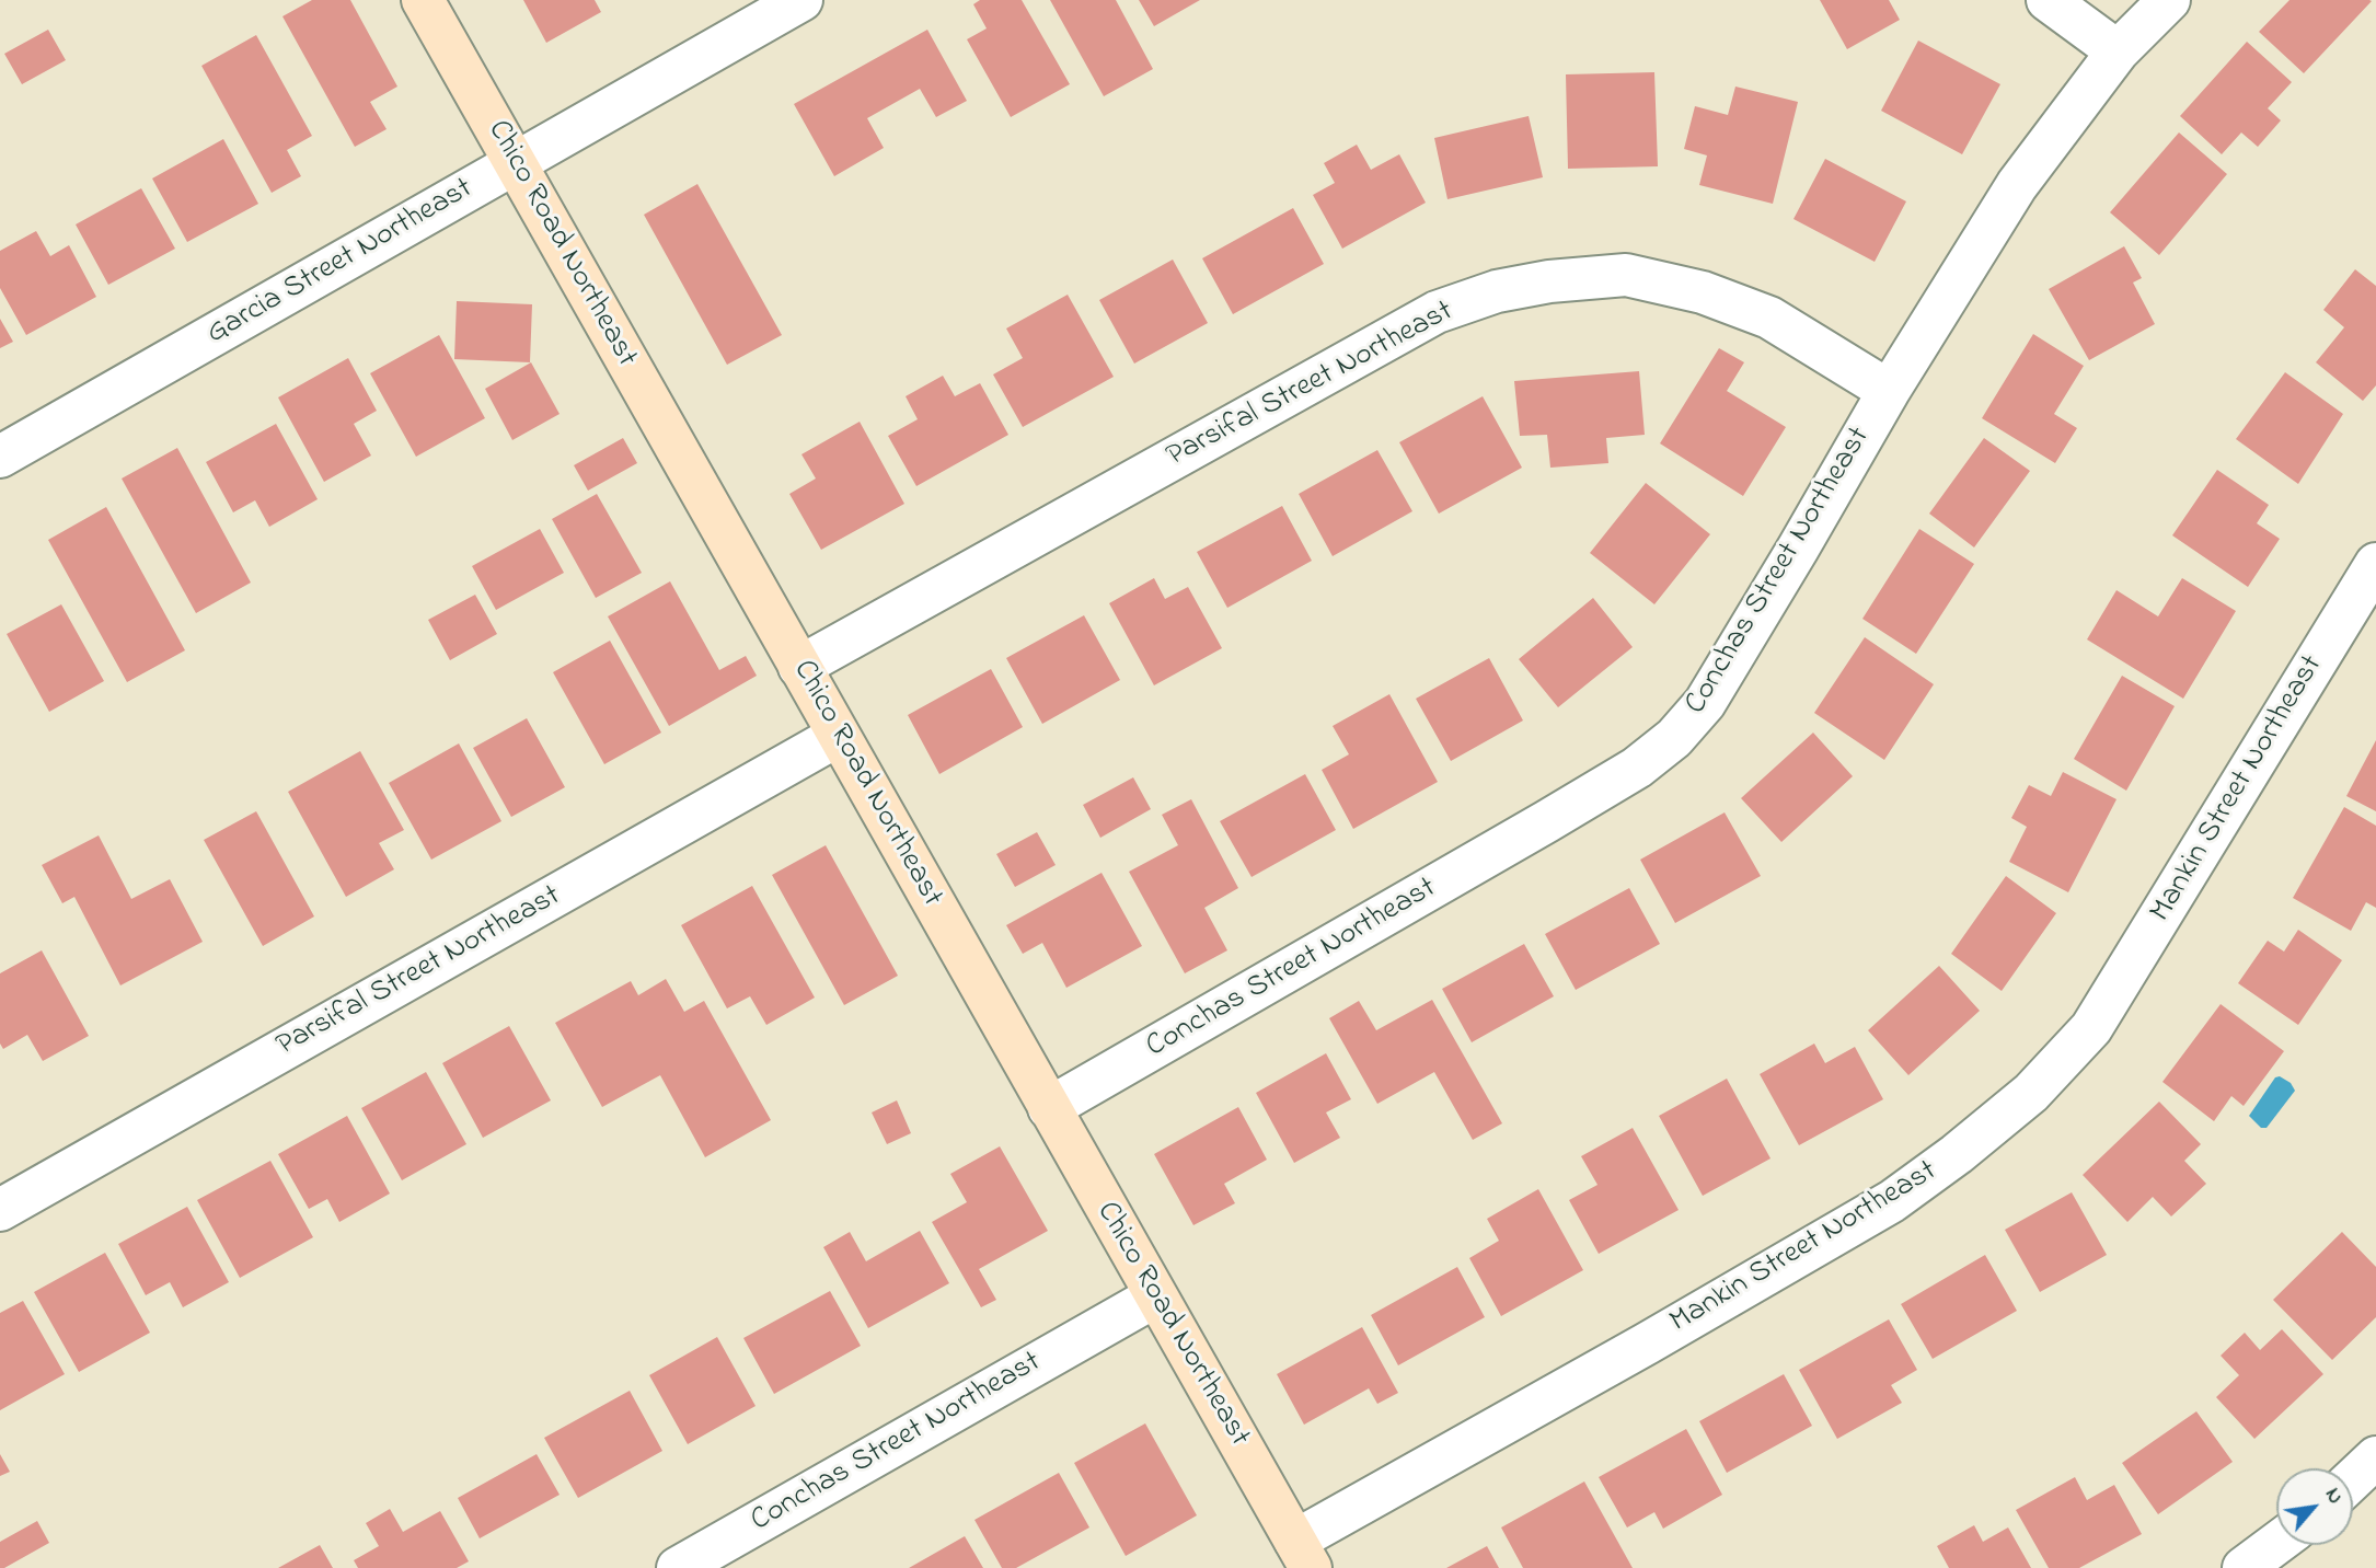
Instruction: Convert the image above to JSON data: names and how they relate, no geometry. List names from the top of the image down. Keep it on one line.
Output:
{"streets":{"street":["Chico Road Northeast","Garcia Street Northeast","Parsifal Street Northeast","Conchas Street Northeast","Mankin Street Northeast"]},"crossings":[["Chico Road Northeast","Garcia Street Northeast"],["Chico Road Northeast","Parsifal Street Northeast"],["Chico Road Northeast","Conchas Street Northeast"],["Chico Road Northeast","Mankin Street Northeast"],["Parsifal Street Northeast","Conchas Street Northeast"]],"north":"top right"}
